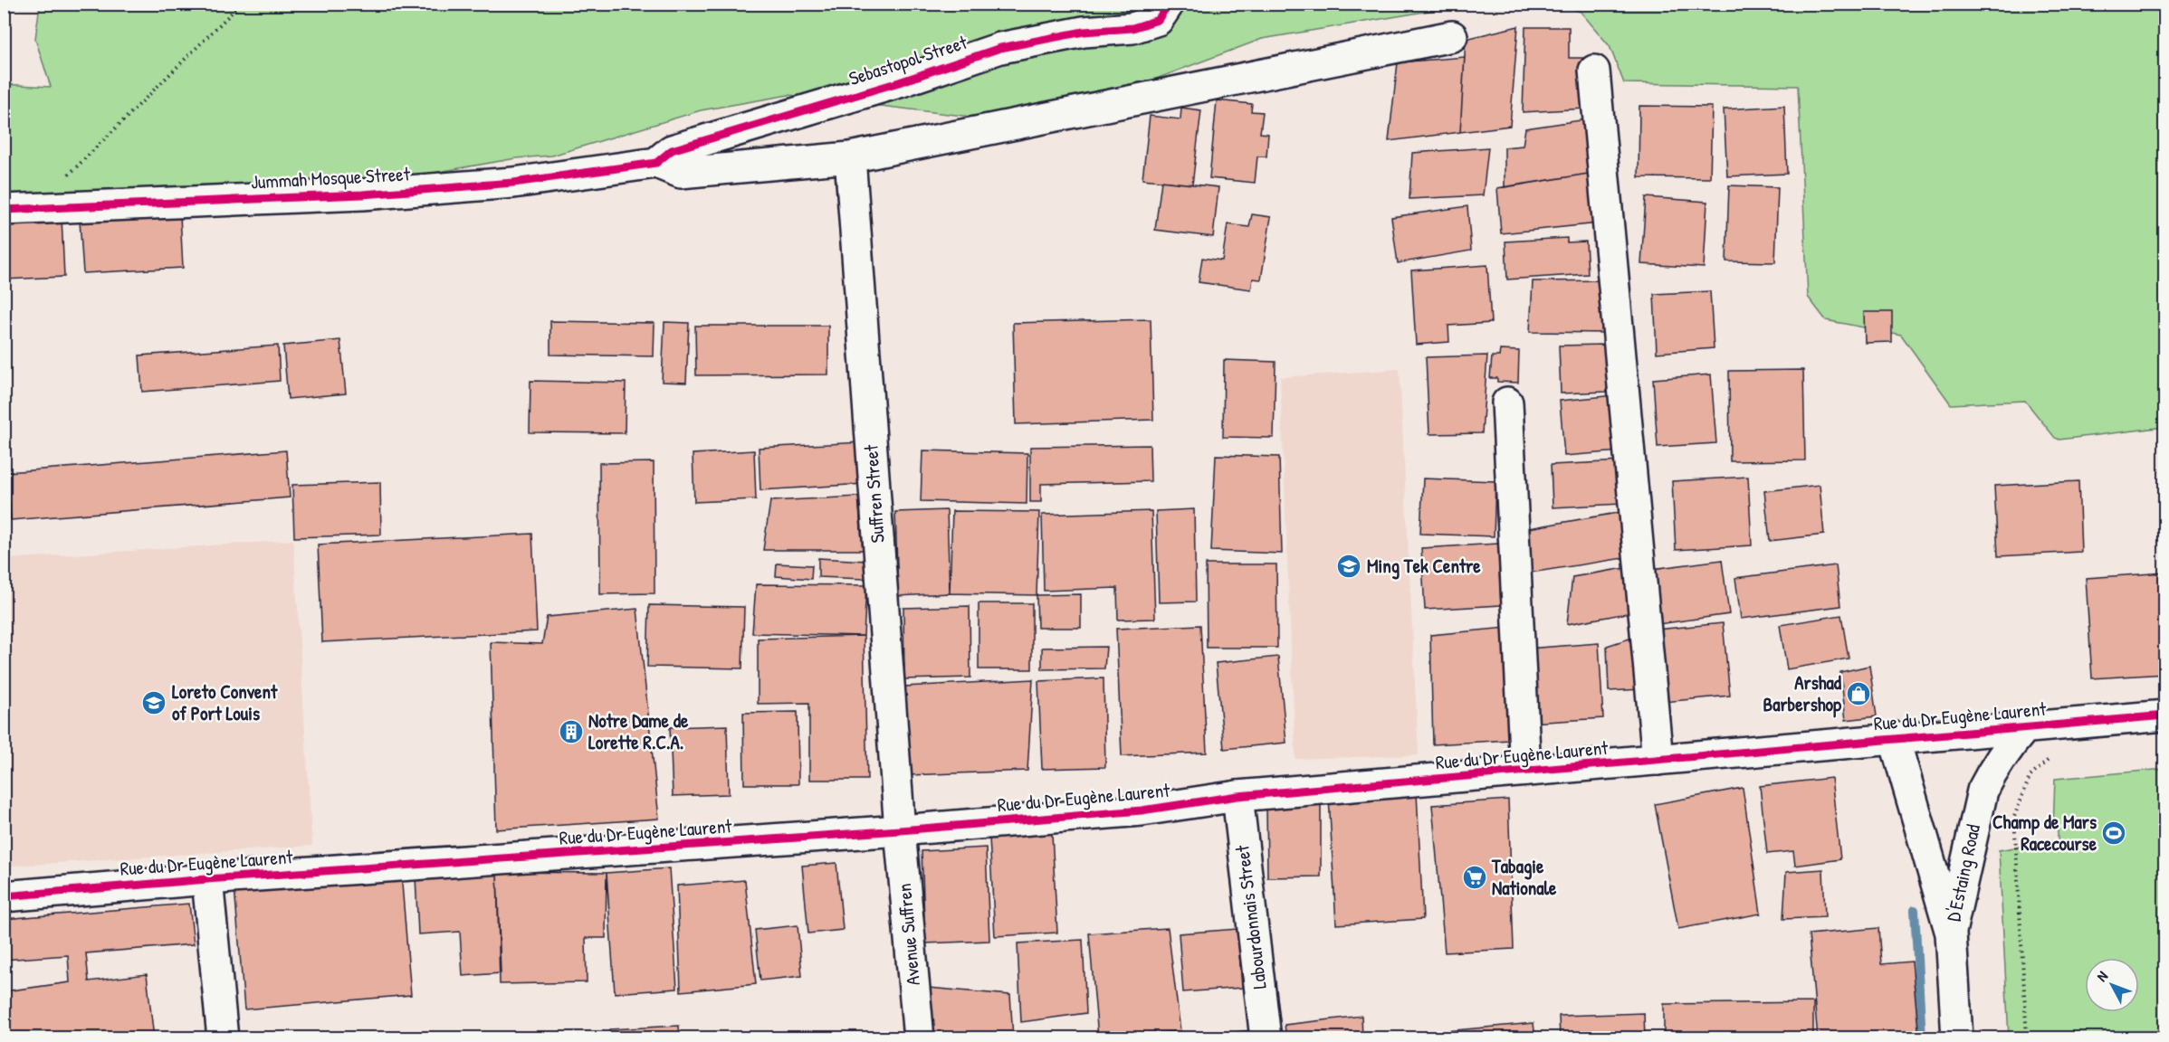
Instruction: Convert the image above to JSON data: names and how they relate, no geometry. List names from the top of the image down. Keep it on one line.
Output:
{"streets":{"street":["Sebastopol Street","Jummah Mosque Street","Suffren Street","Rue du Dr Eugène Laurent","D'Estaing Road","Labourdonnais Street","Avenue Suffren"]},"crossings":[["Sebastopol Street","Jummah Mosque Street"],["Suffren Street","Rue du Dr Eugène Laurent"],["Suffren Street","Avenue Suffren"],["Rue du Dr Eugène Laurent","D'Estaing Road"],["Rue du Dr Eugène Laurent","Labourdonnais Street"],["Rue du Dr Eugène Laurent","Avenue Suffren"]],"places":{"school or university":["Ming Tek Centre","Loreto Convent of Port Louis"],"shop":["Arshad Barbershop"],"building":["Notre Dame de Lorette R.C.A."],"sports":["Champ de Mars Racecourse"],"supermarket":["Tabagie Nationale"]},"north":"top left"}
